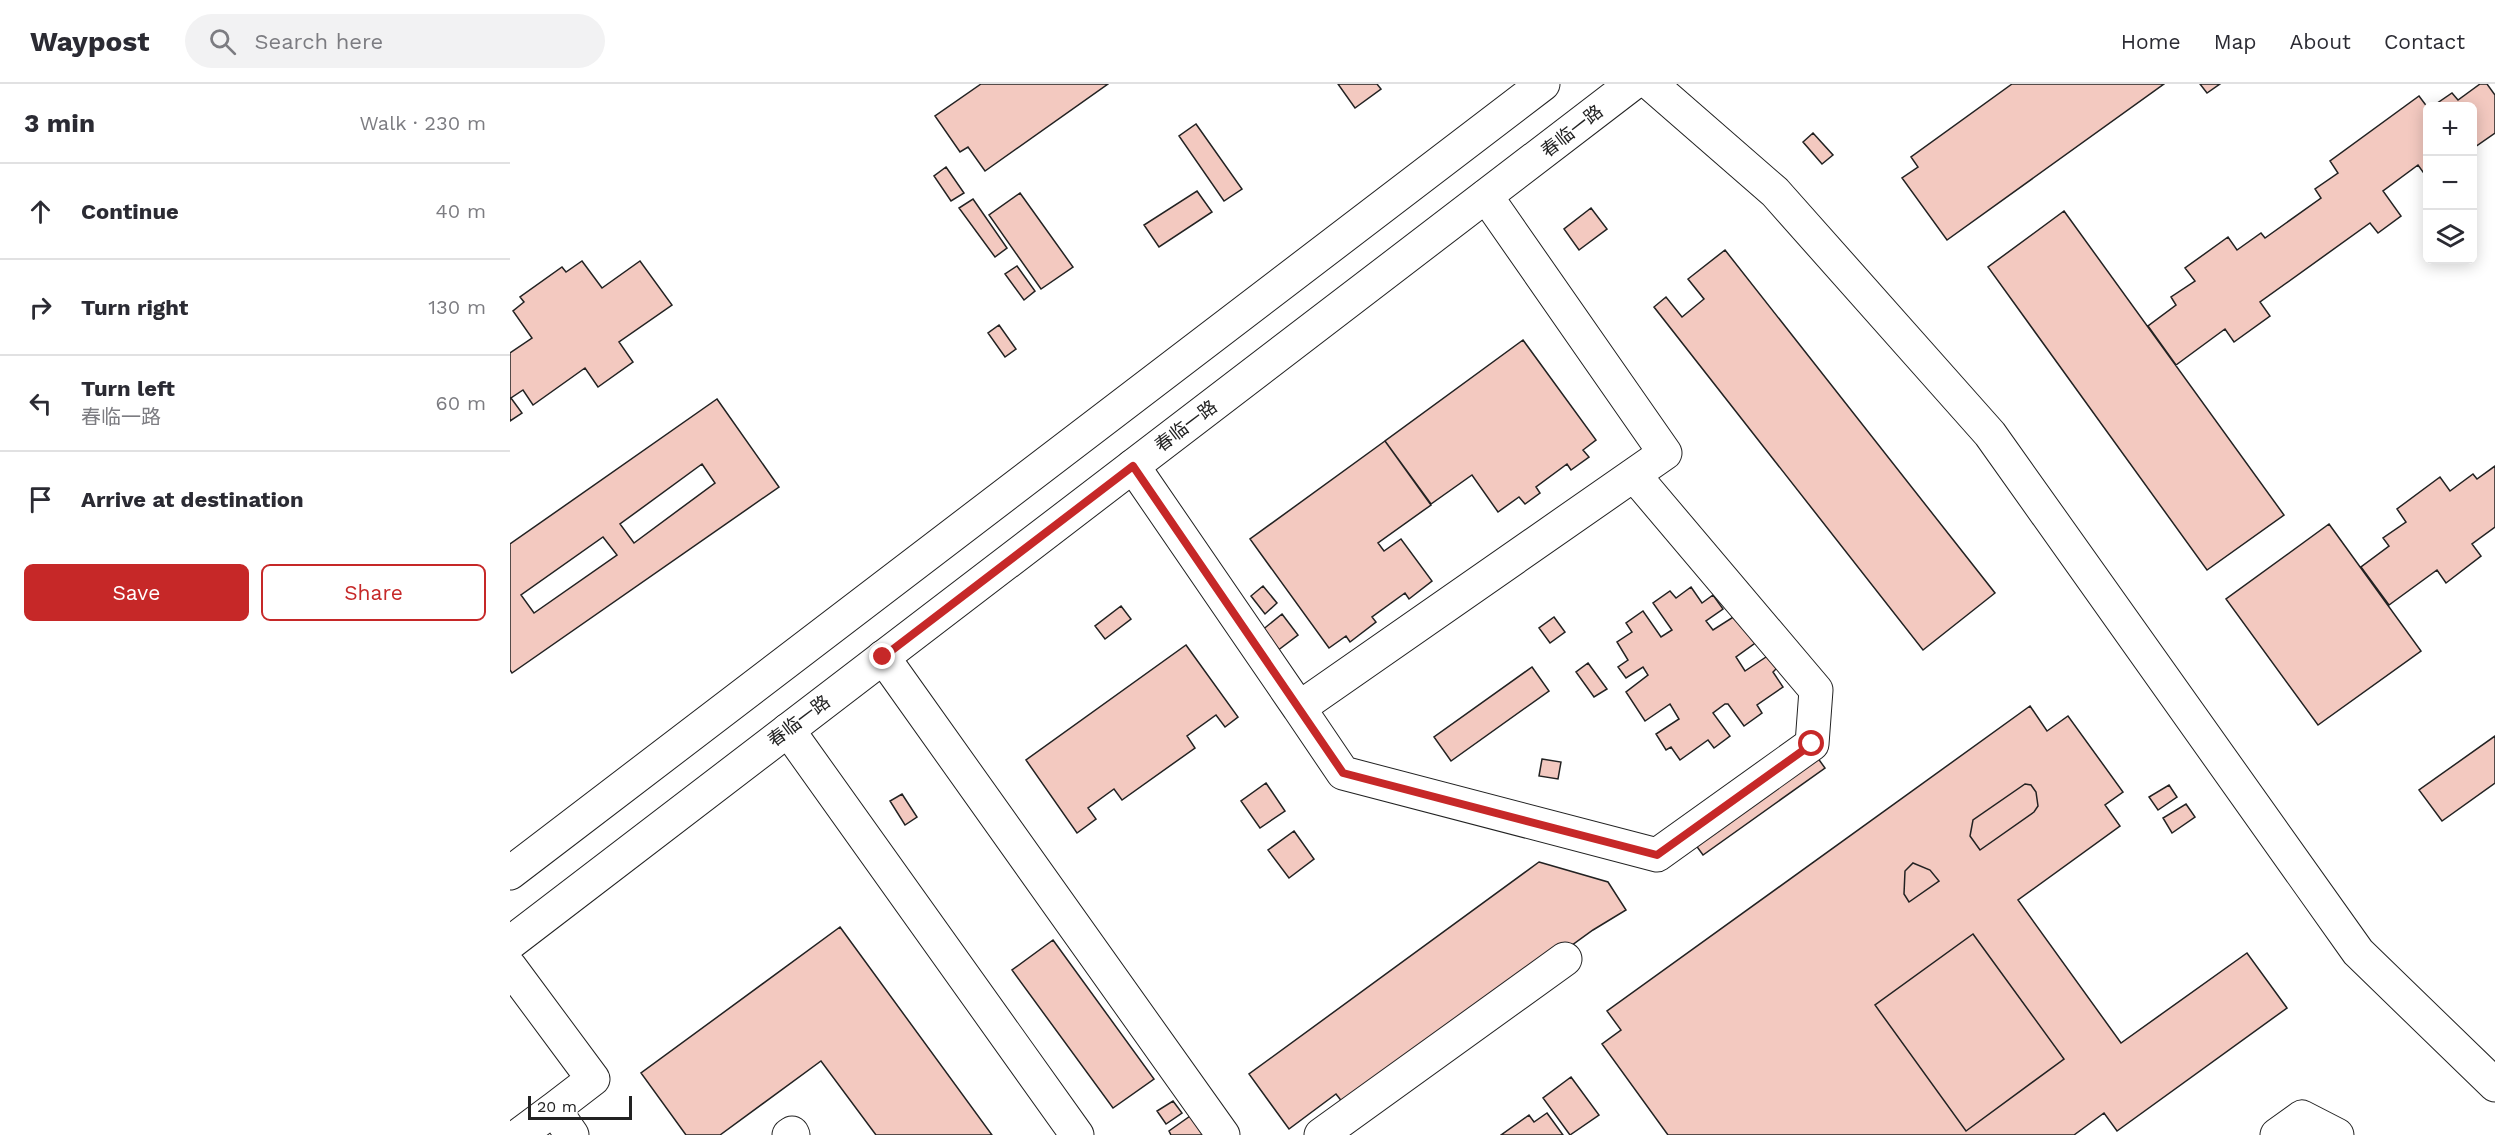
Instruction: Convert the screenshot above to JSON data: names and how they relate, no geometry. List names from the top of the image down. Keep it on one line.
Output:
{"streets":{"main road":["春临一路"]},"scale_bar":"20 m","page":{"header":"Waypost","search":"Search here","nav":["Home","Map","About","Contact"],"heading":["3 min","Walk · 230 m"],"map_buttons":["+","−"],"list":[["Continue","40 m"],["Turn right","130 m"],["Turn left","春临一路","60 m"],"Arrive at destination"],"buttons":["Save","Share"],"scale":"20 m"}}
